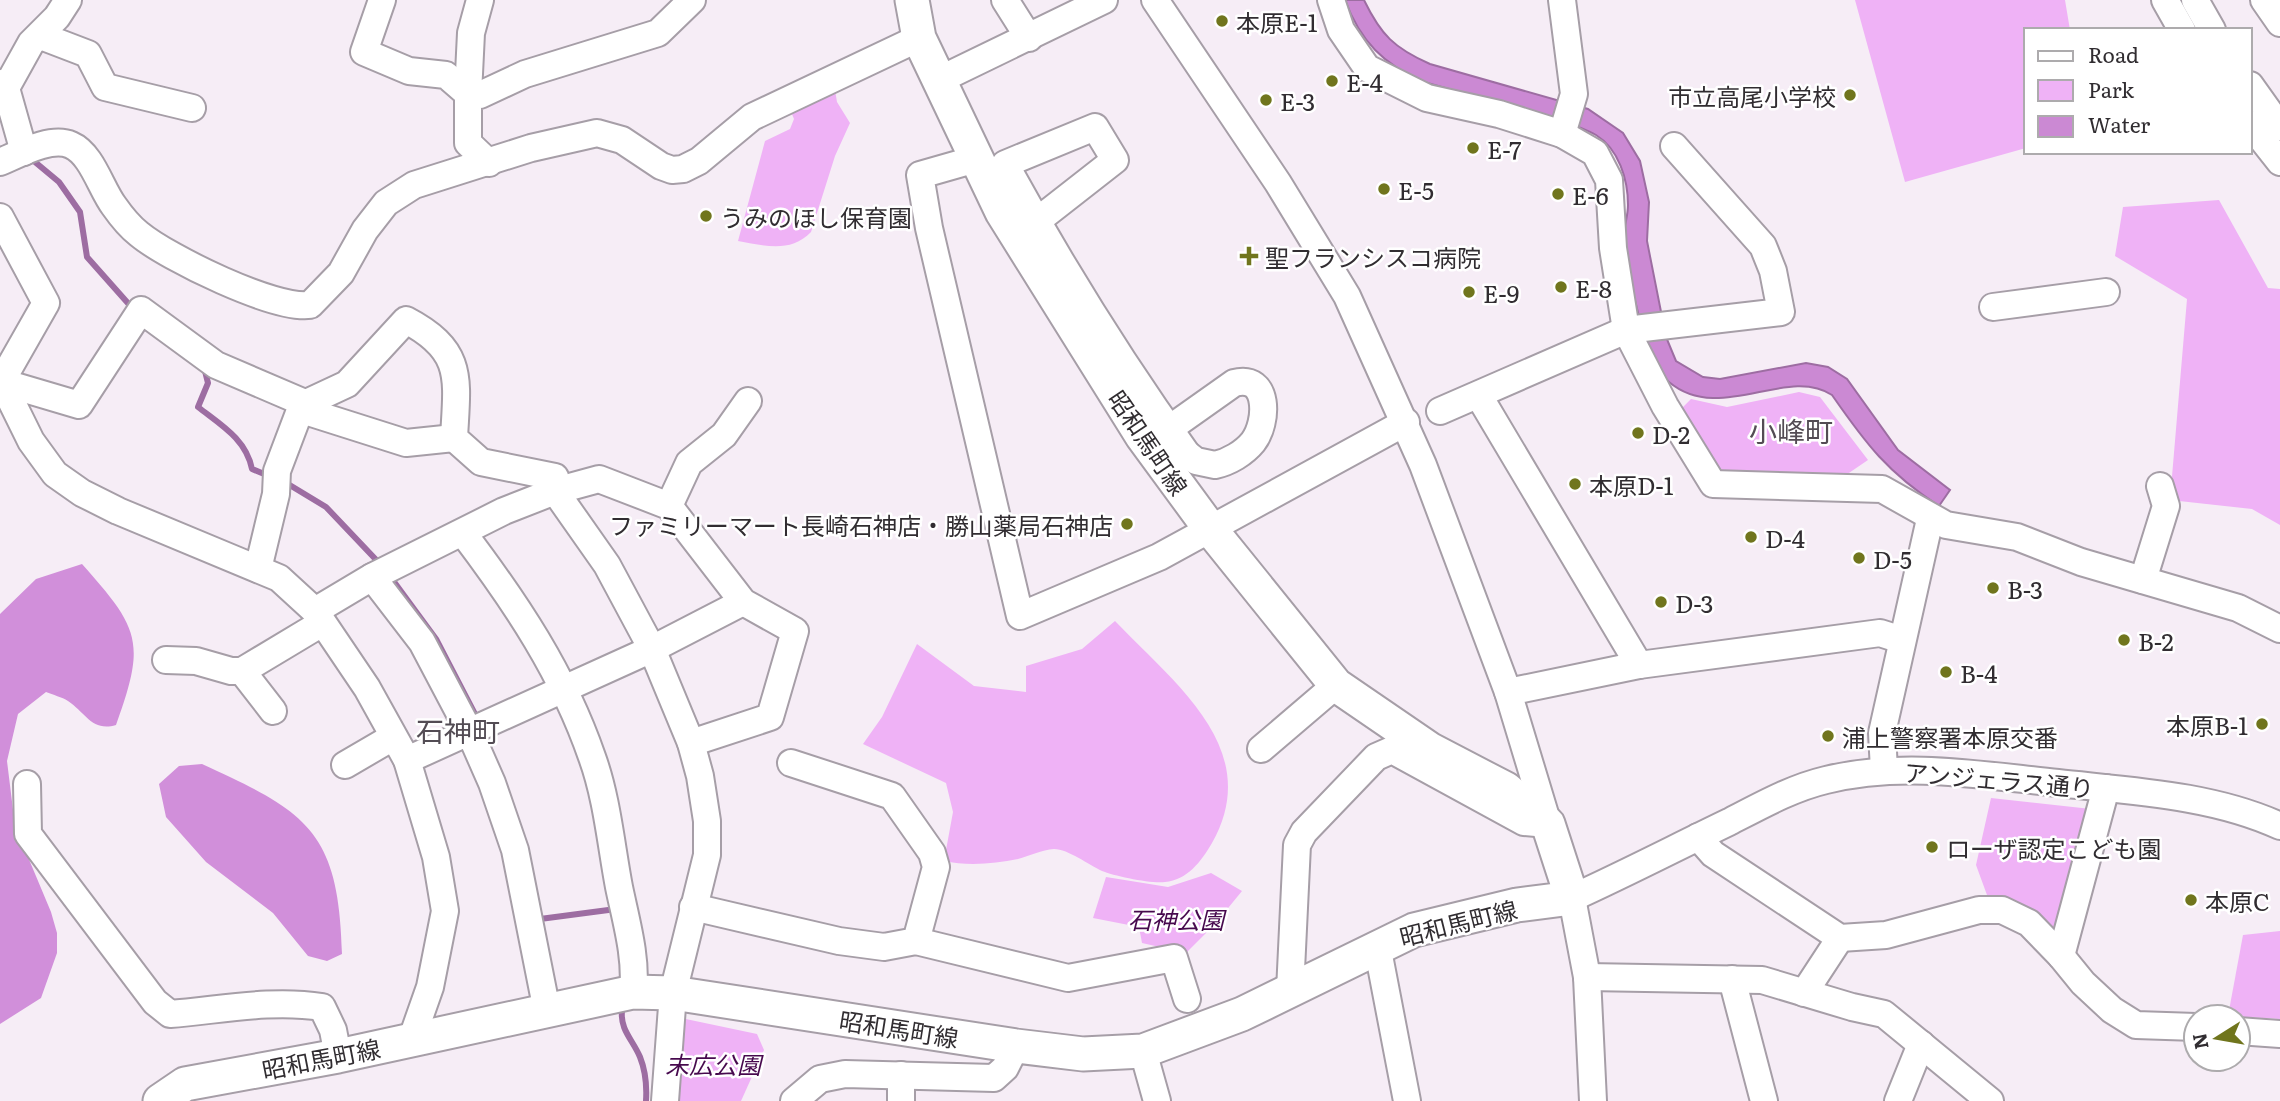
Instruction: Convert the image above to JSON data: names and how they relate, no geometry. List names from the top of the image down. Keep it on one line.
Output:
{"streets":{"main road":["昭和馬町線"],"street":["アンジェラス通り"]},"crossings":[["昭和馬町線","アンジェラス通り"]],"districts":["小峰町","石神町"],"parks":["石神公園","末広公園"],"places":{"other":["本原E-1","E-4","市立高尾小学校","E-3","E-7","E-5","E-6","うみのほし保育園","E-8","E-9","D-2","本原D-1","ファミリーマート長崎石神店・勝山薬局石神店","D-4","D-5","B-3","D-3","B-2","B-4","本原B-1","浦上警察署本原交番","ローザ認定こども園","本原C"],"health":["聖フランシスコ病院"]},"legend":["Road","Park","Water"],"north":"left"}
